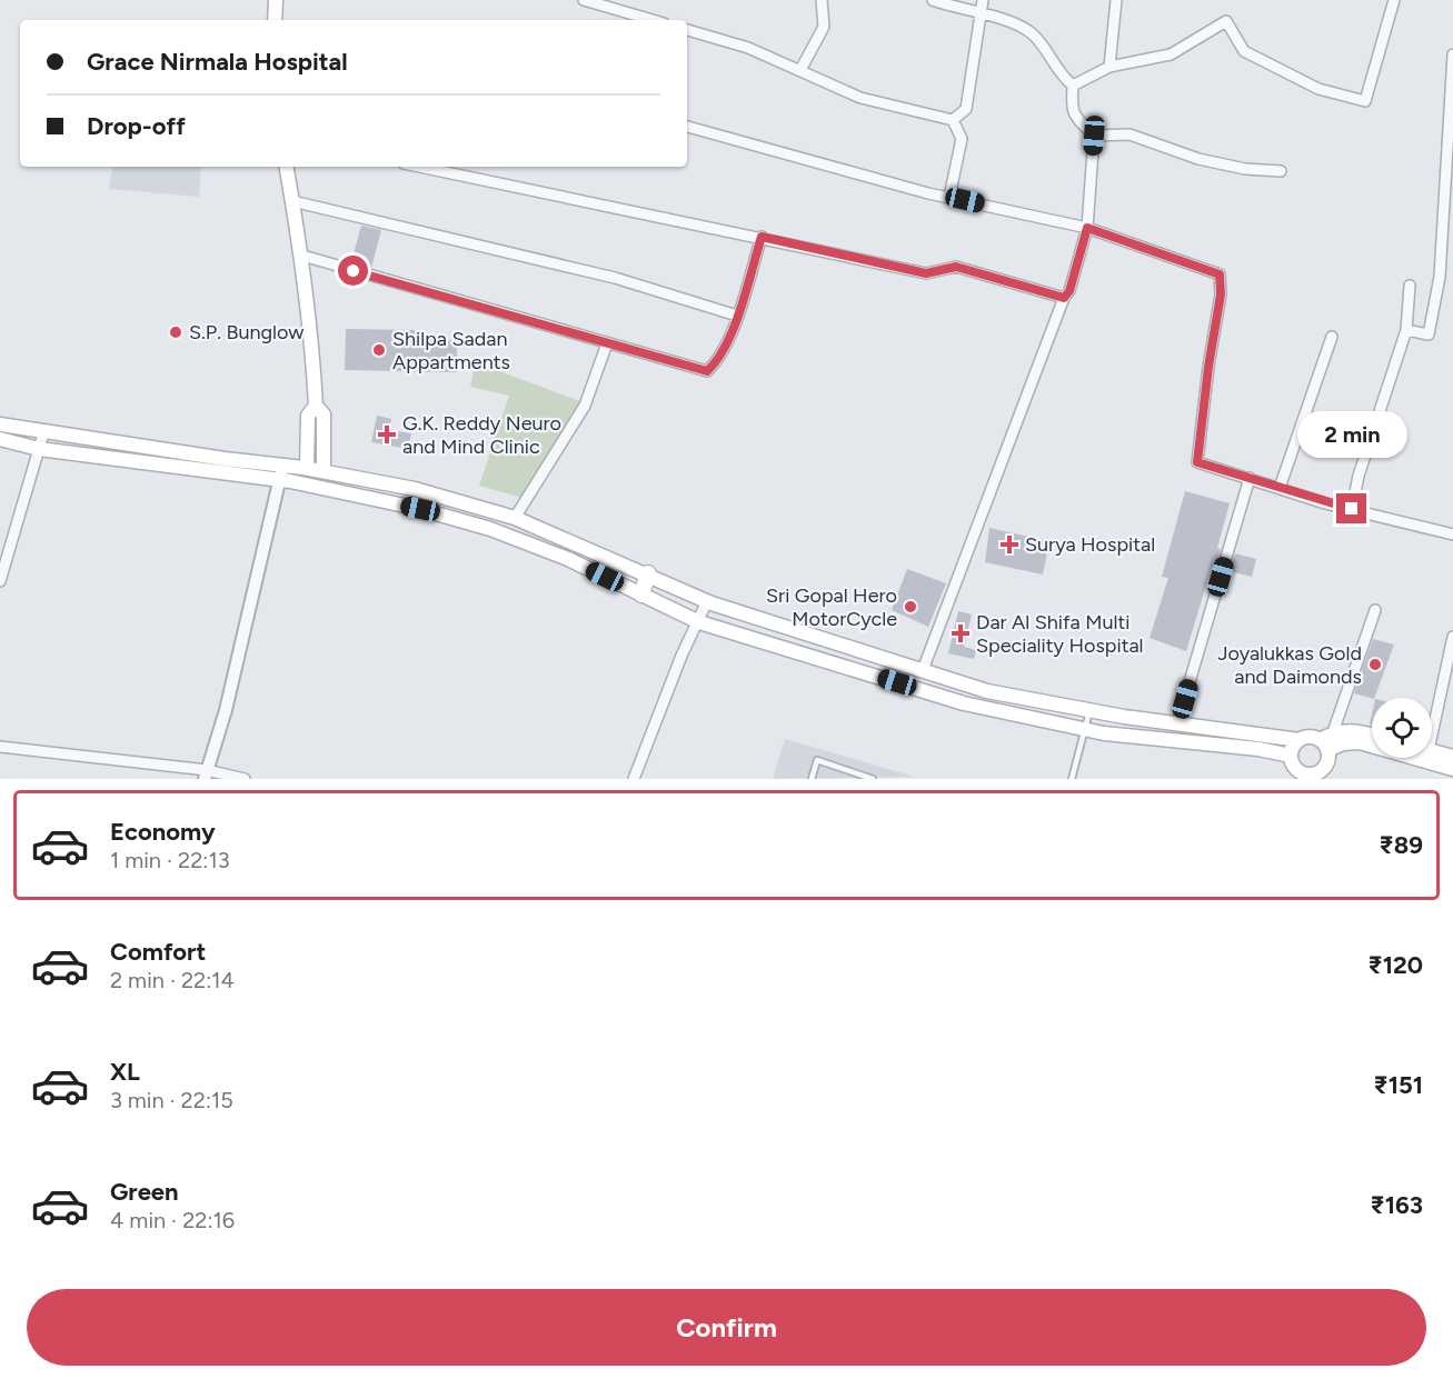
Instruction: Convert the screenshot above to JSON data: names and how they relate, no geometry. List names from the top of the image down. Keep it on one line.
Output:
{"places":{"other":["S.P. Bunglow","Shilpa Sadan Appartments","Sri Gopal Hero MotorCycle","Joyalukkas Gold and Daimonds"],"health":["G.K. Reddy Neuro and Mind Clinic","Surya Hospital","Dar Al Shifa Multi Speciality Hospital"]},"page":{"banner":["Grace Nirmala Hospital","Drop-off"],"bubble":"2 min","list":[{"name":"Economy","note":"1 min · 22:13","value":"₹89"},{"name":"Comfort","note":"2 min · 22:14","value":"₹120"},{"name":"XL","note":"3 min · 22:15","value":"₹151"},{"name":"Green","note":"4 min · 22:16","value":"₹163"}],"buttons":"Confirm"}}
